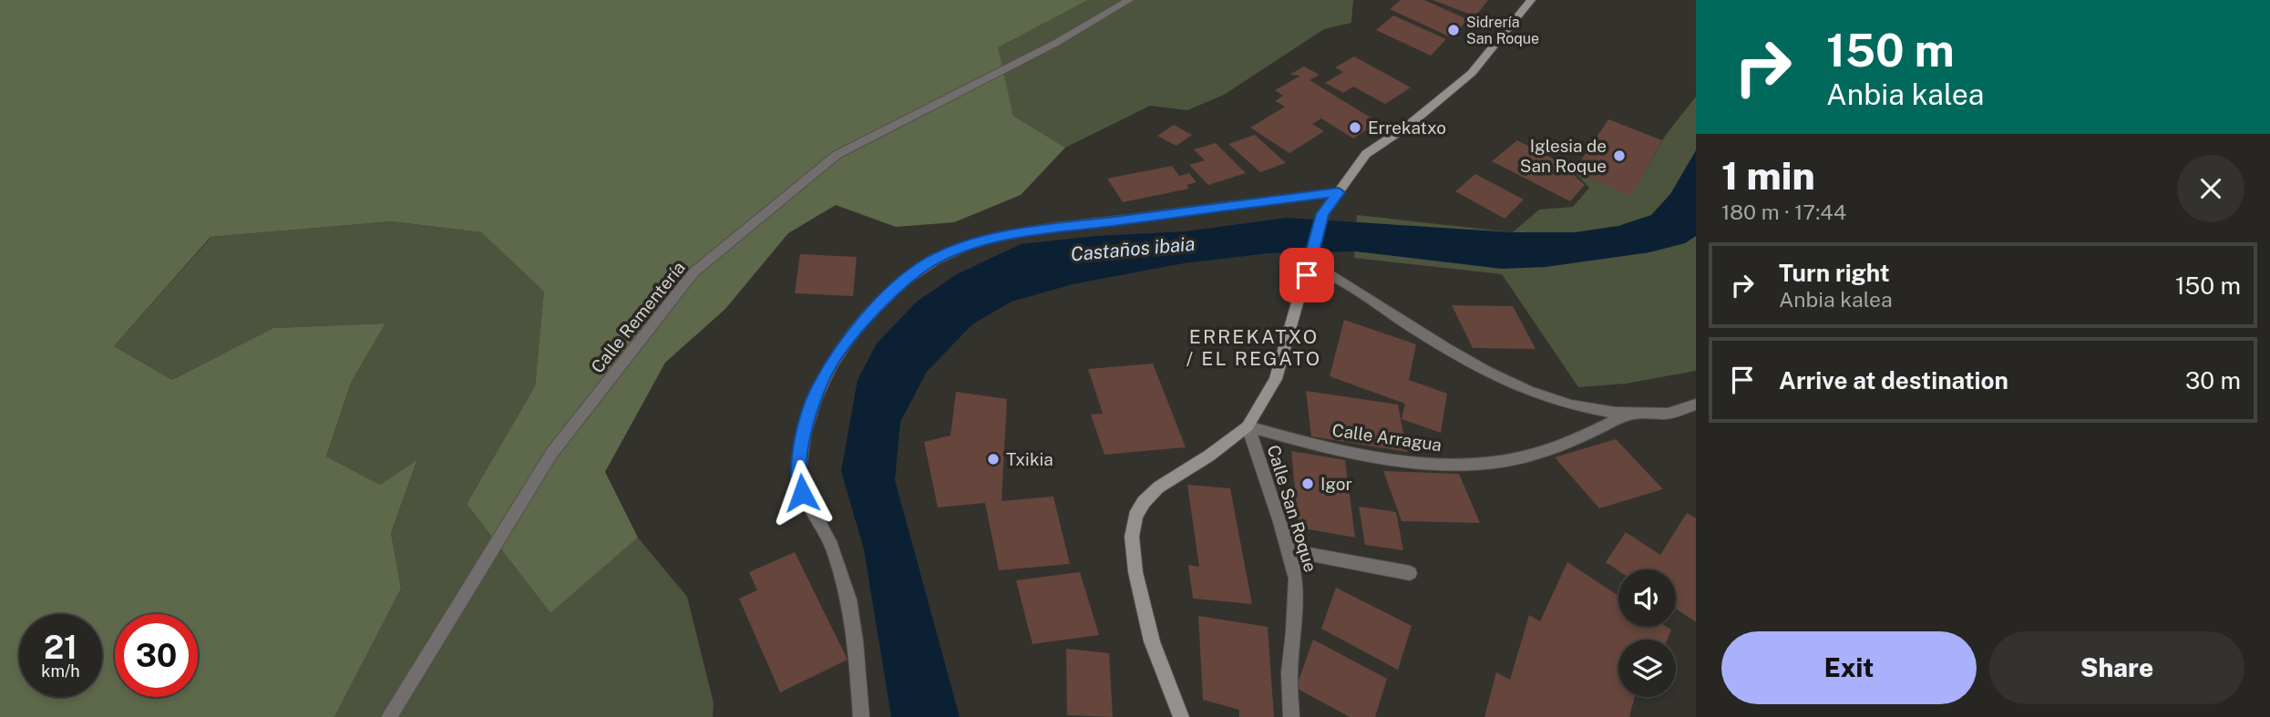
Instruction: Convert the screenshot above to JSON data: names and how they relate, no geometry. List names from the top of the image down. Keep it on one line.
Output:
{"streets":{"street":["Calle Rementería","Calle Arragua","Calle San Roque"]},"crossings":[["Calle Arragua","Calle San Roque"]],"districts":["ERREKATXO / EL REGATO"],"water":["Castaños ibaia"],"places":["Sidrería San Roque","Errekatxo","Iglesia de San Roque","Txikia","Igor"],"page":{"turn":["150 m","Anbia kalea"],"heading":["1 min","180 m · 17:44"],"list":[{"name":"Turn right","note":"Anbia kalea","value":"150 m"},{"name":"Arrive at destination","value":"30 m"}],"speed":"21 km/h","limit":"30","buttons":["Exit","Share"]}}
